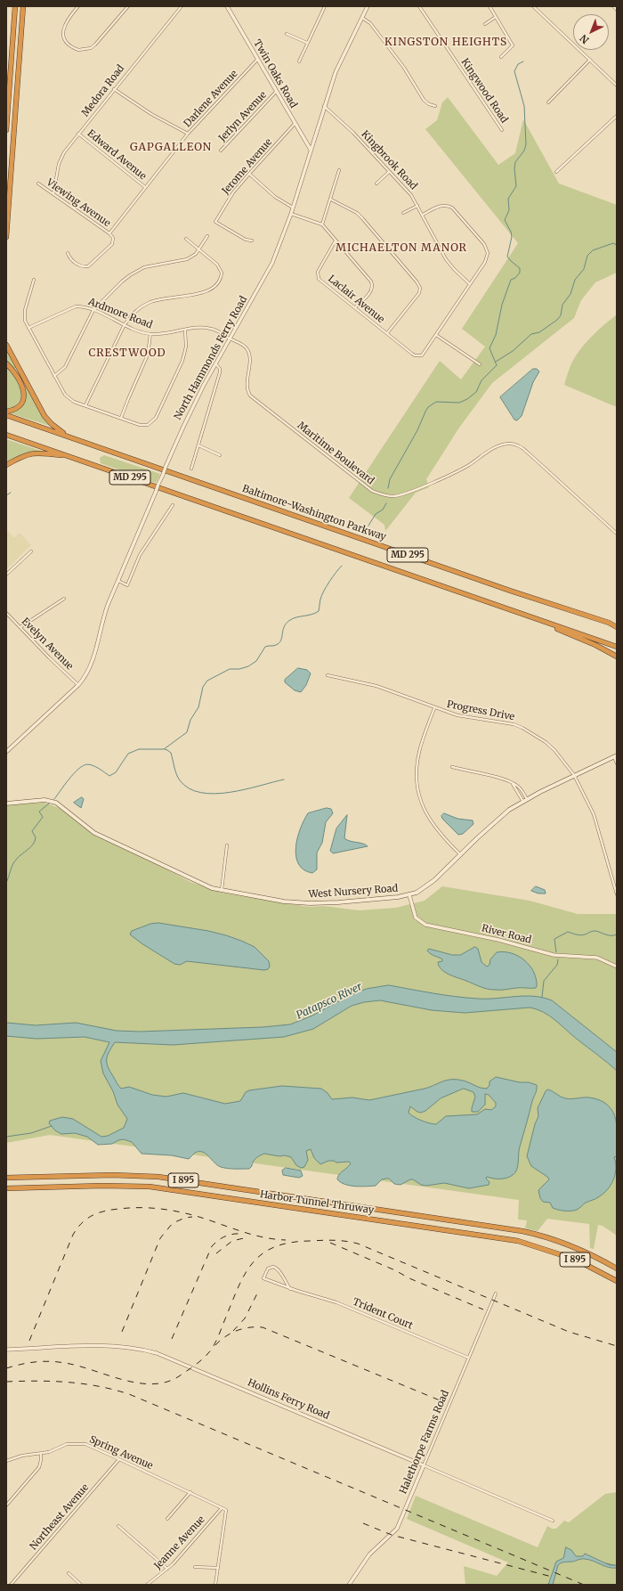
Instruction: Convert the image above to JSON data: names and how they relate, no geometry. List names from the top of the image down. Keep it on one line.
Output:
{"streets":{"highway":["MD 295","Baltimore-Washington Parkway","I 895","Harbor Tunnel Thruway"],"main road":["West Nursery Road"],"street":["Twin Oaks Road","Medora Road","Kingwood Road","Darlene Avenue","Jerlyn Avenue","Edward Avenue","Kingbrook Road","Jerome Avenue","Viewing Avenue","Laclair Avenue","Ardmore Road","North Hammonds Ferry Road","Maritime Boulevard","Evelyn Avenue","Progress Drive","River Road","Trident Court","Hollins Ferry Road","Halethorpe Farms Road","Spring Avenue","Northeast Avenue","Jeanne Avenue"]},"crossings":[["Twin Oaks Road","Darlene Avenue"],["Twin Oaks Road","Jerlyn Avenue"],["Twin Oaks Road","Jerome Avenue"],["Twin Oaks Road","North Hammonds Ferry Road"],["Medora Road","Edward Avenue"],["Medora Road","Viewing Avenue"],["Darlene Avenue","Edward Avenue"],["Darlene Avenue","Viewing Avenue"],["Kingbrook Road","North Hammonds Ferry Road"],["Ardmore Road","North Hammonds Ferry Road"],["Ardmore Road","Maritime Boulevard"],["North Hammonds Ferry Road","Maritime Boulevard"],["North Hammonds Ferry Road","Evelyn Avenue"],["Progress Drive","West Nursery Road"],["West Nursery Road","River Road"],["Trident Court","Halethorpe Farms Road"],["Hollins Ferry Road","Halethorpe Farms Road"],["Spring Avenue","Northeast Avenue"],["Spring Avenue","Jeanne Avenue"]],"districts":["KINGSTON HEIGHTS","GAPGALLEON","MICHAELTON MANOR","CRESTWOOD"],"water":["Patapsco River"],"north":"bottom left"}
